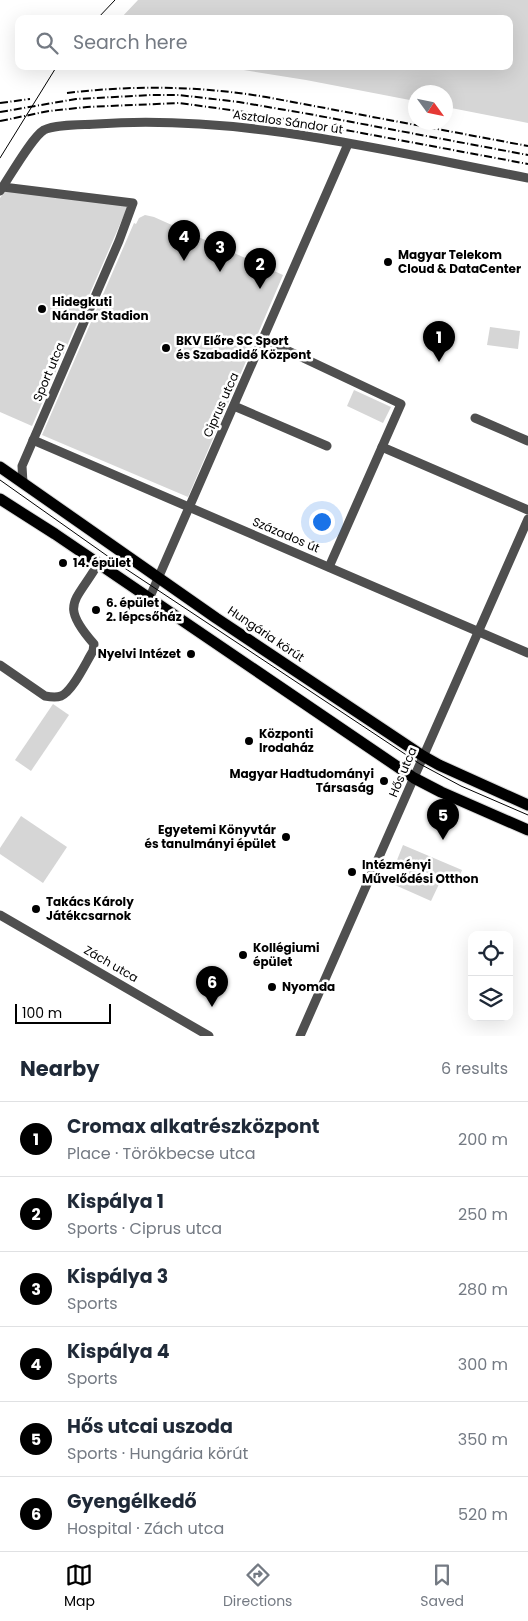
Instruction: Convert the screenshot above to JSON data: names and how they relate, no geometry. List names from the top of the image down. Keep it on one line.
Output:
{"streets":{"main road":["Hungária körút"],"street":["Asztalos Sándor út","Sport utca","Ciprus utca","Százados út","Hős utca","Zách utca"]},"crossings":[["Asztalos Sándor út","Sport utca"],["Asztalos Sándor út","Ciprus utca"],["Sport utca","Százados út"],["Ciprus utca","Százados út"],["Ciprus utca","Hungária körút"],["Százados út","Hős utca"],["Hungária körút","Hős utca"]],"places":["Magyar Telekom Cloud & DataCenter","Hidegkuti Nándor Stadion","BKV Előre SC Sport és Szabadidő Központ","14. épület","6. épület 2. lépcsőház","Nyelvi Intézet","Központi Irodaház","Magyar Hadtudományi Társaság","Egyetemi Könyvtár és tanulmányi épület","Intézményi Művelődési Otthon","Takács Károly Játékcsarnok","Kollégiumi épület","Nyomda"],"scale_bar":"100 m","north":"bottom right","page":{"search":"Search here","pins":["4","3","2","1","5","6"],"scale":"100 m","heading":["Nearby","6 results"],"list":[{"mark":"1","name":"Cromax alkatrészközpont","note":"Place · Törökbecse utca","value":"200 m"},{"mark":"2","name":"Kispálya 1","note":"Sports · Ciprus utca","value":"250 m"},{"mark":"3","name":"Kispálya 3","note":"Sports","value":"280 m"},{"mark":"4","name":"Kispálya 4","note":"Sports","value":"300 m"},{"mark":"5","name":"Hős utcai uszoda","note":"Sports · Hungária körút","value":"350 m"},{"mark":"6","name":"Gyengélkedő","note":"Hospital · Zách utca","value":"520 m"}],"nav":["Map","Directions","Saved"]}}
